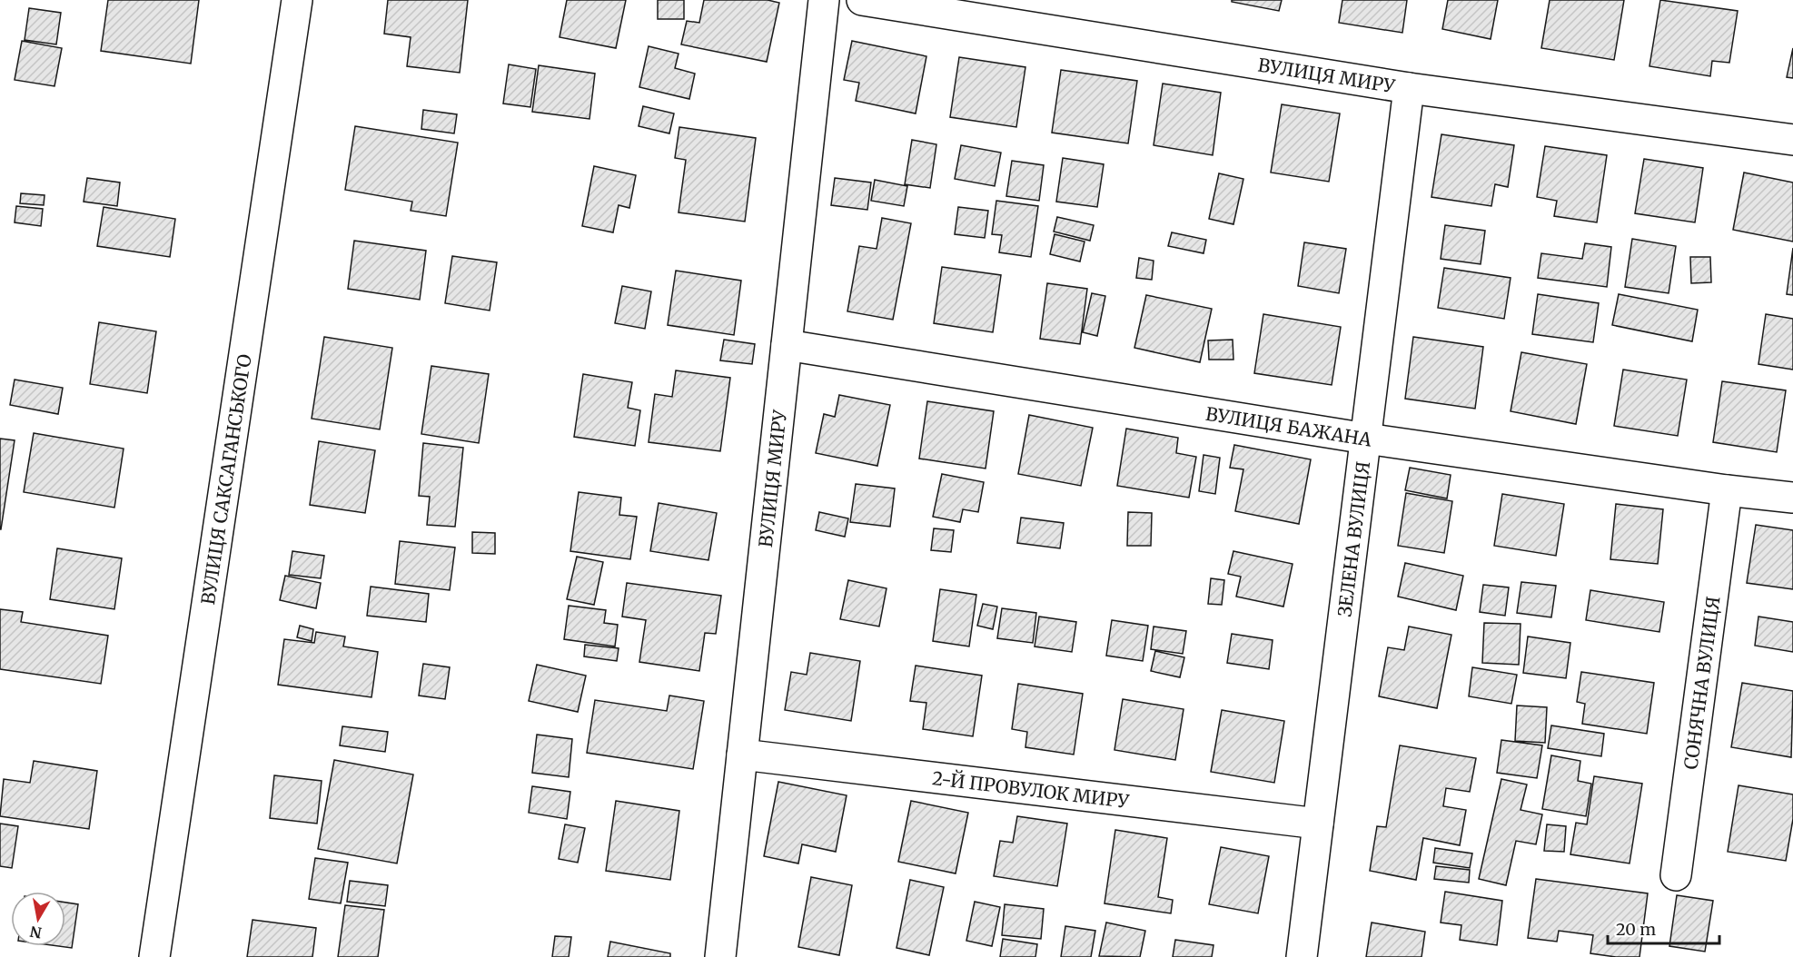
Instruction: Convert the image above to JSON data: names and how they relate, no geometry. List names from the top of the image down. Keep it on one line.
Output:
{"streets":{"street":["ВУЛИЦЯ МИРУ","ВУЛИЦЯ БАЖАНА","ВУЛИЦЯ САКСАГАНСЬКОГО","ЗЕЛЕНА ВУЛИЦЯ","СОНЯЧНА ВУЛИЦЯ","2-Й ПРОВУЛОК МИРУ"]},"crossings":[["ВУЛИЦЯ МИРУ","ВУЛИЦЯ БАЖАНА"],["ВУЛИЦЯ МИРУ","ЗЕЛЕНА ВУЛИЦЯ"],["ВУЛИЦЯ МИРУ","2-Й ПРОВУЛОК МИРУ"],["ВУЛИЦЯ БАЖАНА","ЗЕЛЕНА ВУЛИЦЯ"],["ВУЛИЦЯ БАЖАНА","СОНЯЧНА ВУЛИЦЯ"],["ЗЕЛЕНА ВУЛИЦЯ","2-Й ПРОВУЛОК МИРУ"]],"scale_bar":"20 m","north":"bottom"}
